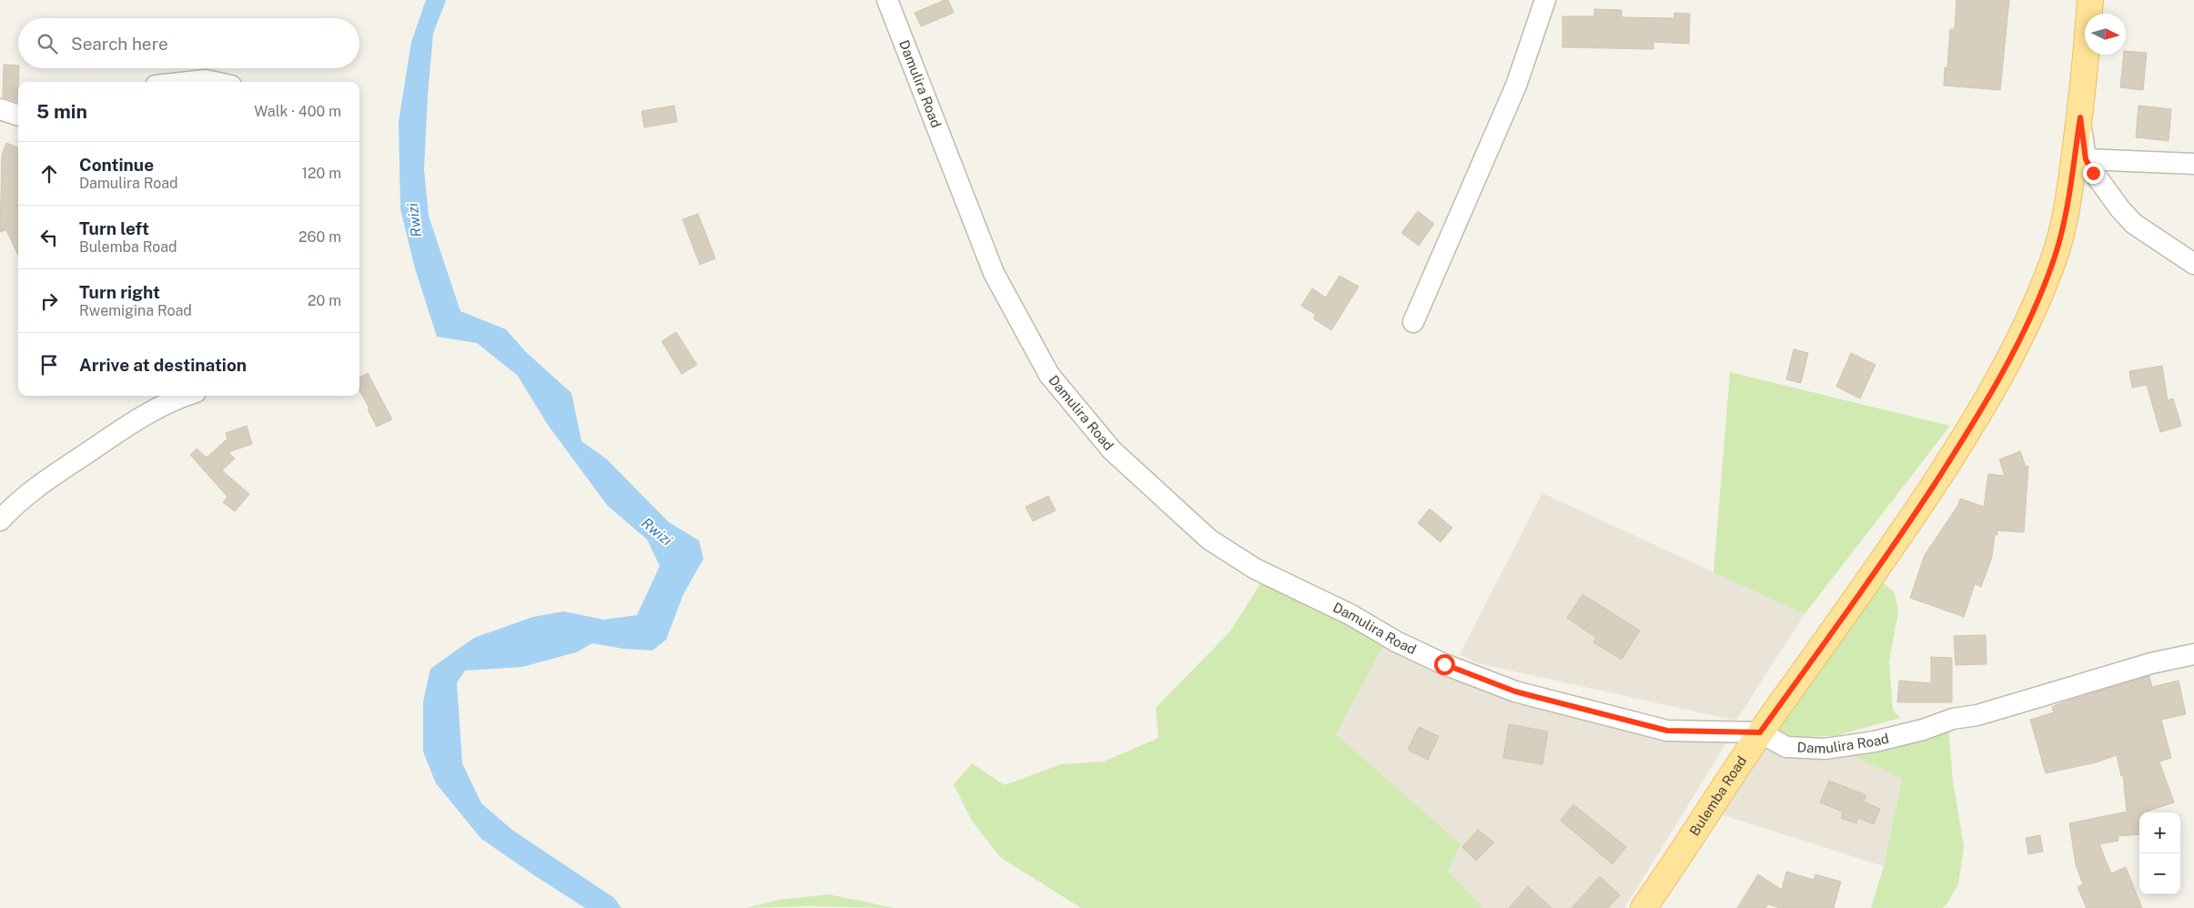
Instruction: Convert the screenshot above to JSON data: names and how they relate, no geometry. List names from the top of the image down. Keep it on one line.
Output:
{"streets":{"main road":["Bulemba Road"],"street":["Damulira Road"]},"crossings":[["Damulira Road","Bulemba Road"]],"water":["Rwizi"],"north":"right","page":{"search":"Search here","heading":["5 min","Walk · 400 m"],"list":[["Continue","Damulira Road","120 m"],["Turn left","Bulemba Road","260 m"],["Turn right","Rwemigina Road","20 m"],"Arrive at destination"],"map_buttons":["+","−"]}}
